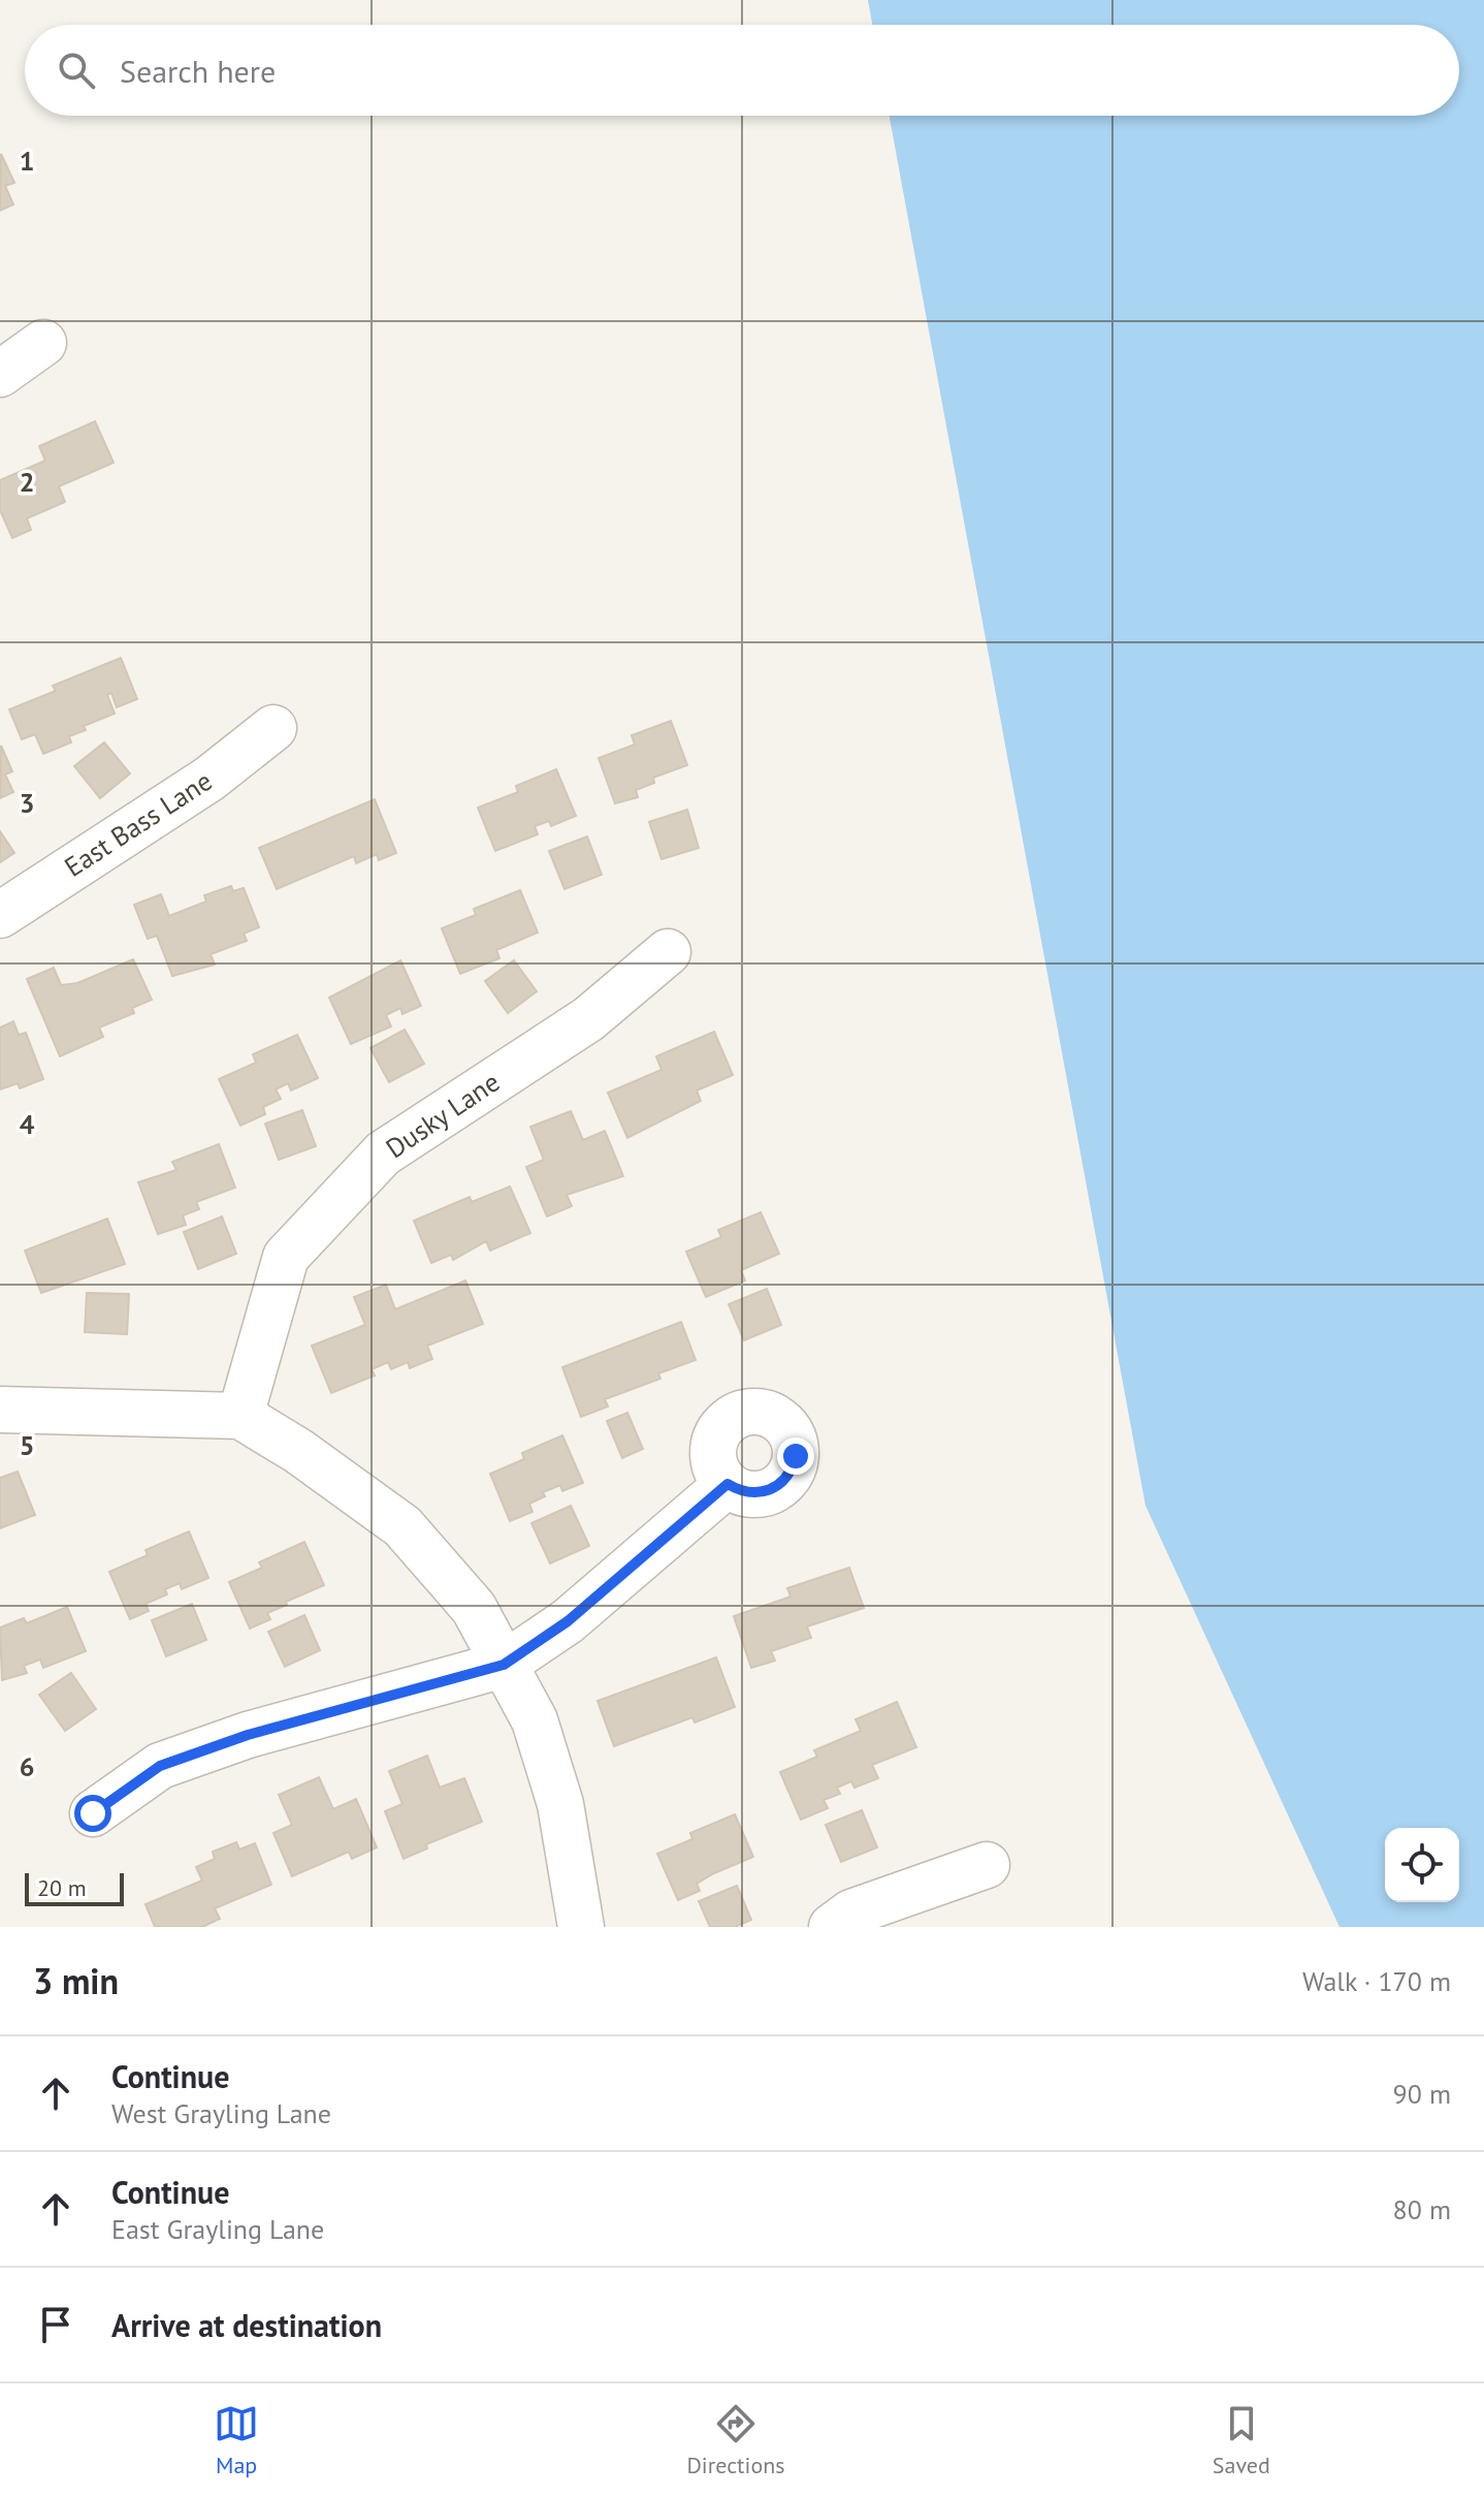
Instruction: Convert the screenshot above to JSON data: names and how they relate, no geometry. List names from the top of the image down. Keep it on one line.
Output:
{"streets":{"street":["East Bass Lane","Dusky Lane"]},"scale_bar":"20 m","page":{"search":"Search here","scale":"20 m","heading":["3 min","Walk · 170 m"],"list":[["Continue","West Grayling Lane","90 m"],["Continue","East Grayling Lane","80 m"],"Arrive at destination"],"nav":["Map","Directions","Saved"]},"grid":{"rows":["1","2","3","4","5","6"]}}
